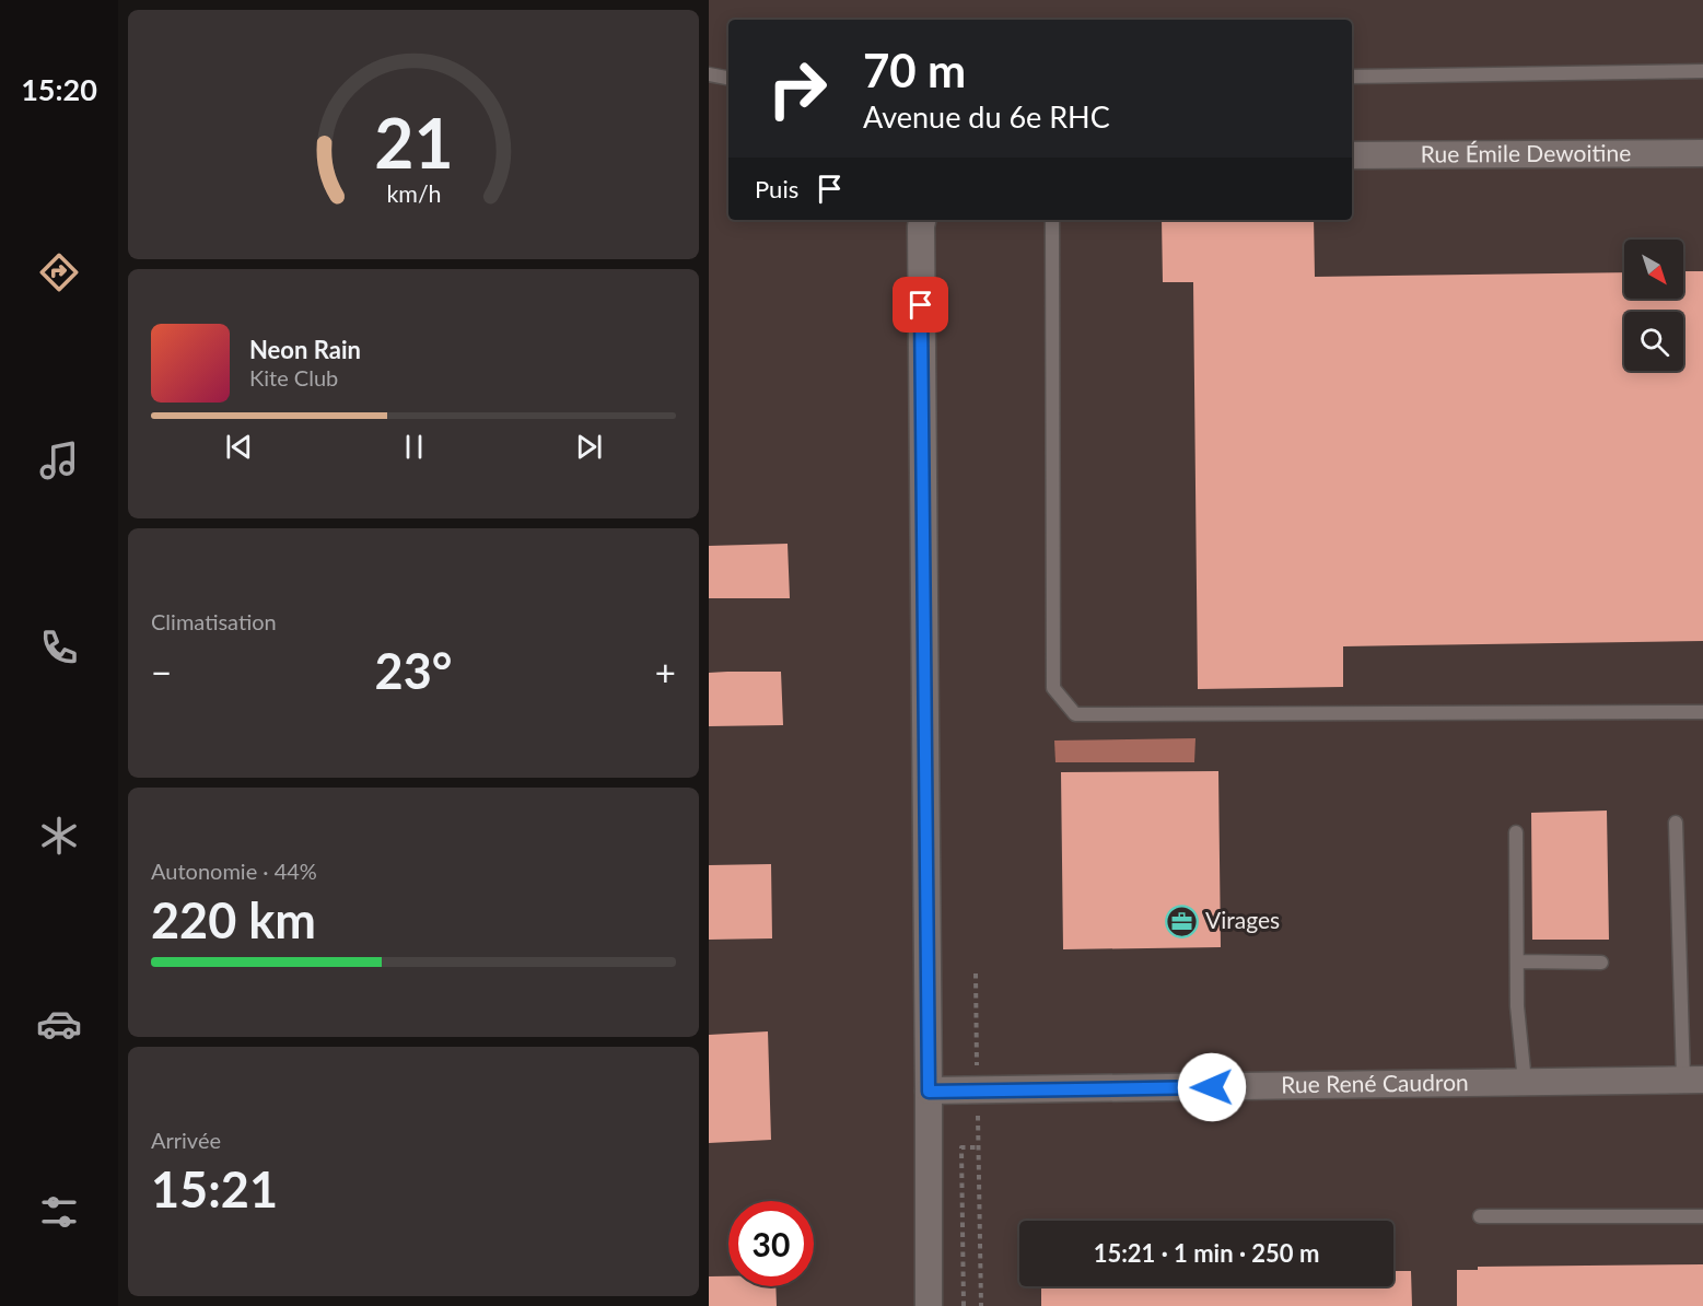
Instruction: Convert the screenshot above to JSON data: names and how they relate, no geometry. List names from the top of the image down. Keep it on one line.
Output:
{"streets":{"street":["Rue Émile Dewoitine","Rue René Caudron"]},"places":{"office":["Virages"]},"north":"bottom right","page":{"tabs":"15:20","turn":["70 m","Avenue du 6e RHC"],"then":"Puis","song":["Neon Rain","Kite Club"],"tile":["Climatisation",["Autonomie · 44%","220 km"],["Arrivée","15:21"]],"heat":["−","23°","+"],"limit":"30","trip":"15:21 · 1 min · 250 m","gauge":["21","km/h"]}}
